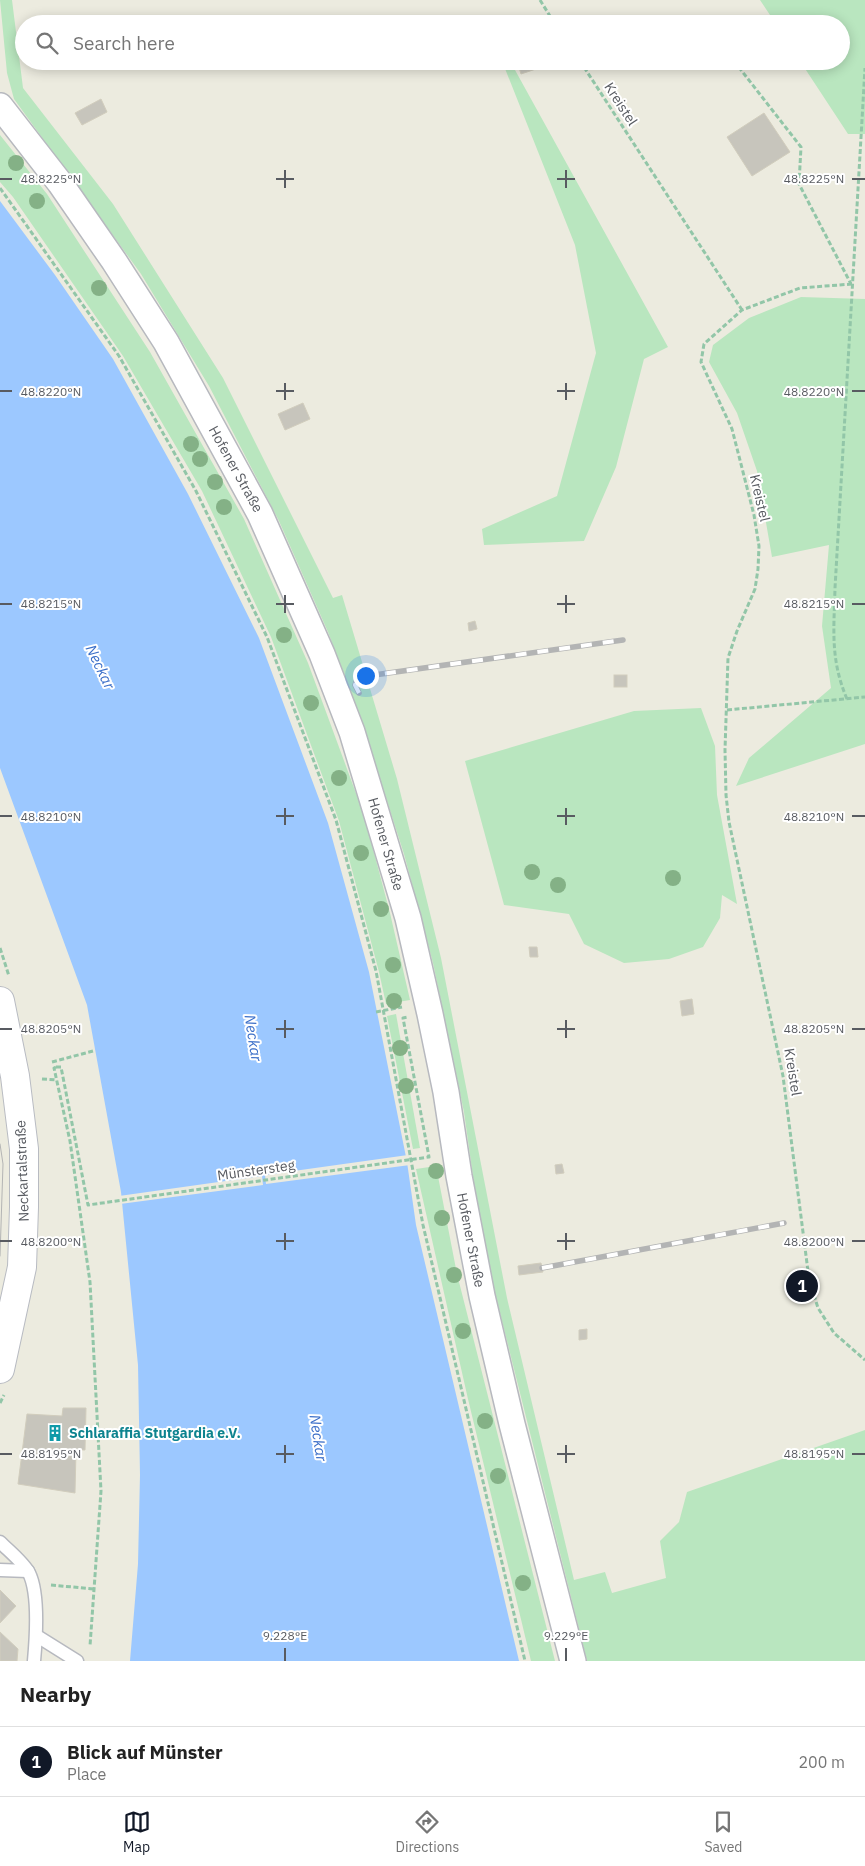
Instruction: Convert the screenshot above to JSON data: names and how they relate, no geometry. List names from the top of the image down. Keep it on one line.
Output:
{"streets":{"main road":["Neckartalstraße"],"street":["Hofener Straße"],"path":["Kreistel","Münstersteg"]},"water":["Neckar"],"places":{"building":["Schlaraffia Stutgardia e.V."]},"page":{"search":"Search here","pins":"1","heading":"Nearby","list":[{"mark":"1","name":"Blick auf Münster","note":"Place","value":"200 m"}],"nav":["Map","Directions","Saved"]},"coordinates":["48.8225°N","48.8220°N","48.8215°N","48.8210°N","48.8205°N","48.8200°N","48.8195°N","9.228°E","9.229°E"]}
